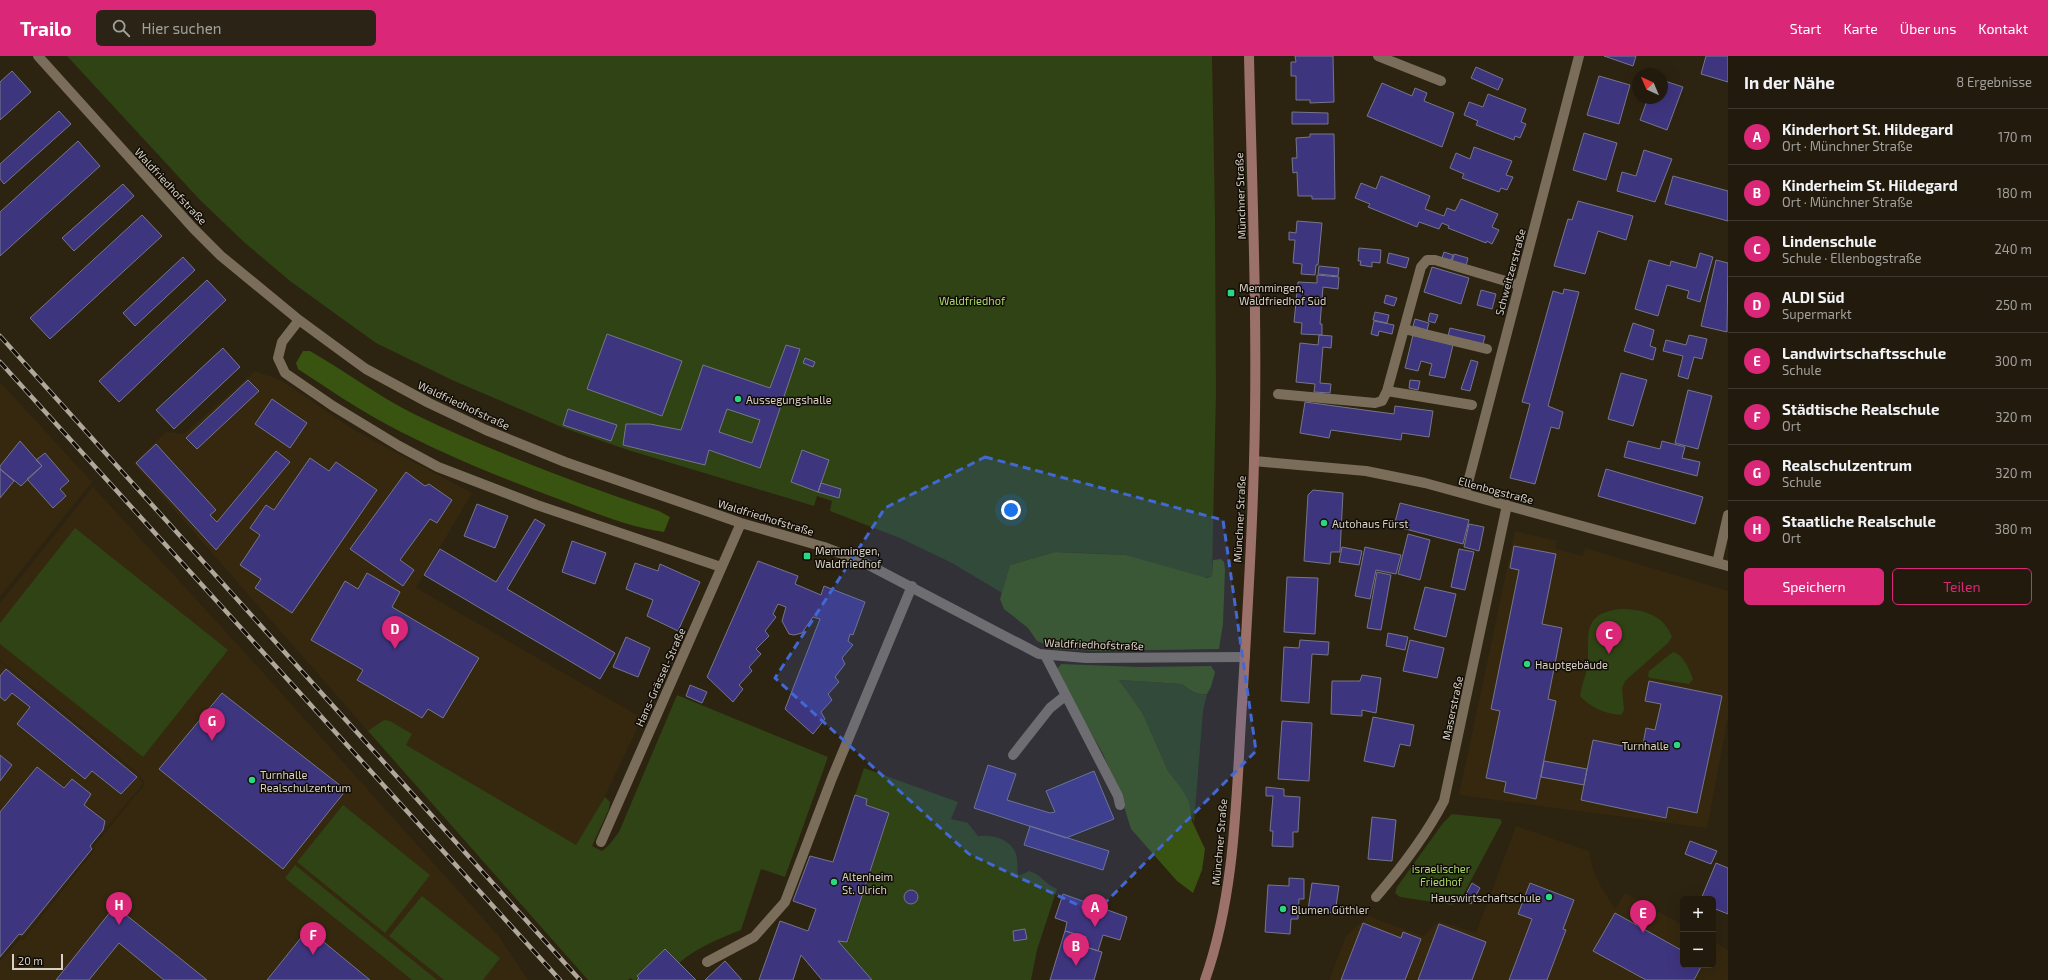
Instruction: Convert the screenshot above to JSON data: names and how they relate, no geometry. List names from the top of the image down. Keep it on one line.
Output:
{"streets":{"street":["Waldfriedhofstraße","Münchner Straße","Schweitzerstraße","Ellenbogstraße","Hans-Grässel-Straße","Maserstraße"]},"crossings":[["Waldfriedhofstraße","Münchner Straße"],["Waldfriedhofstraße","Hans-Grässel-Straße"],["Münchner Straße","Ellenbogstraße"],["Schweitzerstraße","Ellenbogstraße"],["Ellenbogstraße","Maserstraße"]],"parks":["Waldfriedhof","israelischer Friedhof"],"places":{"transit":["Memmingen, Waldfriedhof Süd","Memmingen, Waldfriedhof"],"other":["Aussegungshalle","Autohaus Fürst","Hauptgebäude","Turnhalle","Turnhalle Realschulzentrum","Altenheim St. Ulrich","Hauswirtschaftschule","Blumen Güthler"]},"scale_bar":"20 m","north":"top left","page":{"header":"Trailo","search":"Hier suchen","nav":["Start","Karte","Über uns","Kontakt"],"heading":["In der Nähe","8 Ergebnisse"],"list":[{"mark":"A","name":"Kinderhort St. Hildegard","note":"Ort · Münchner Straße","value":"170 m"},{"mark":"B","name":"Kinderheim St. Hildegard","note":"Ort · Münchner Straße","value":"180 m"},{"mark":"C","name":"Lindenschule","note":"Schule · Ellenbogstraße","value":"240 m"},{"mark":"D","name":"ALDI Süd","note":"Supermarkt","value":"250 m"},{"mark":"E","name":"Landwirtschaftsschule","note":"Schule","value":"300 m"},{"mark":"F","name":"Städtische Realschule","note":"Ort","value":"320 m"},{"mark":"G","name":"Realschulzentrum","note":"Schule","value":"320 m"},{"mark":"H","name":"Staatliche Realschule","note":"Ort","value":"380 m"}],"buttons":["Speichern","Teilen"],"pins":["D","C","G","H","A","E","F","B"],"map_buttons":["+","−"],"scale":"20 m"}}
